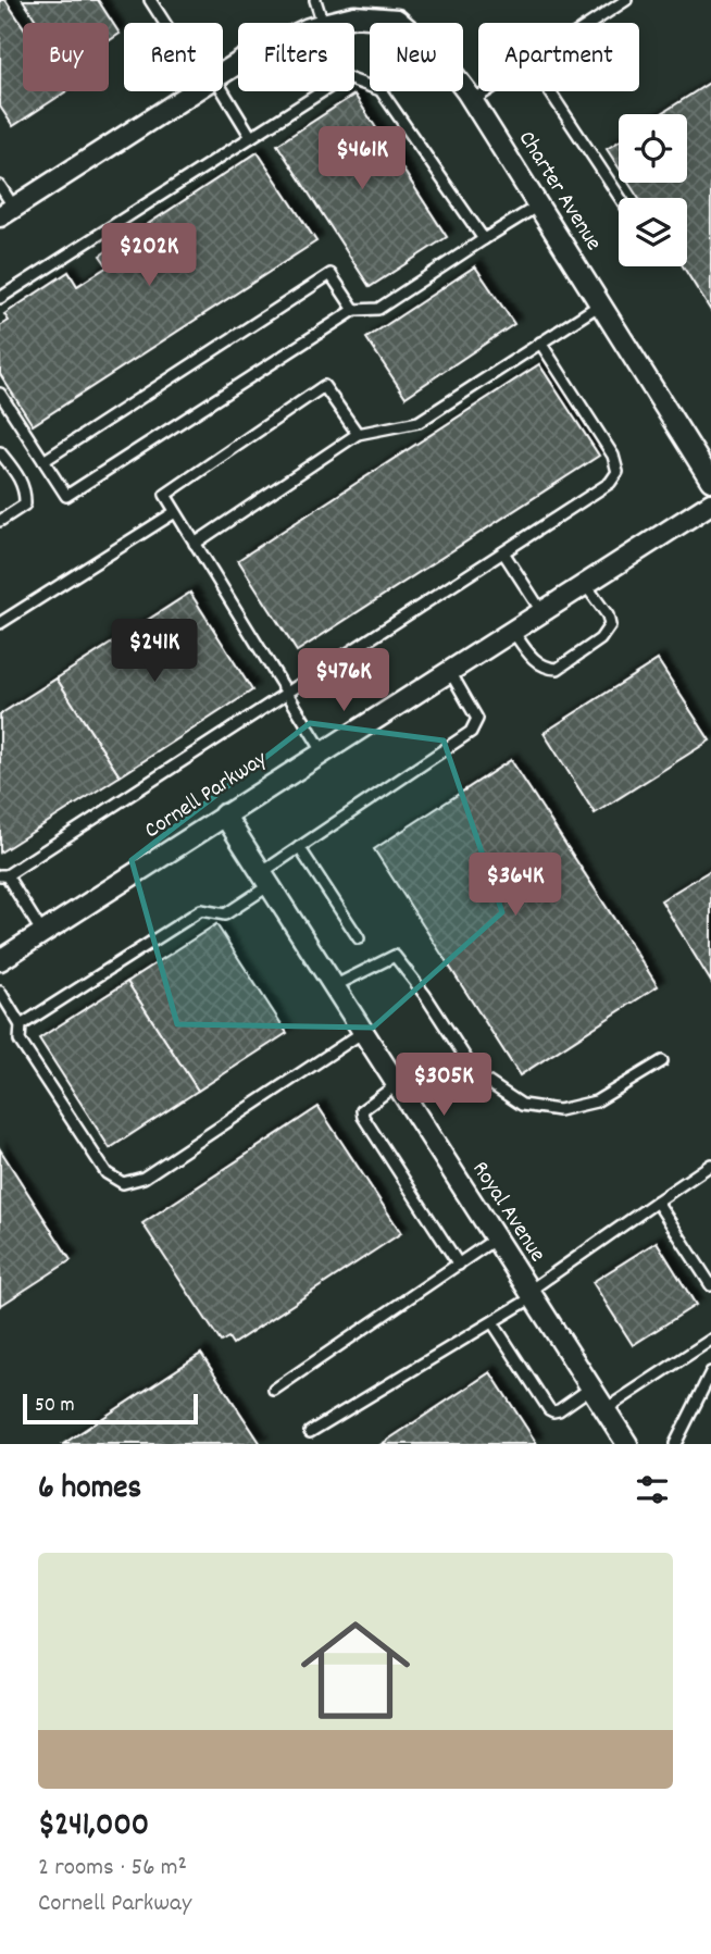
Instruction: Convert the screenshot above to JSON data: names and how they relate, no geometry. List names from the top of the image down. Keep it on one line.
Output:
{"streets":{"street":["Charter Avenue","Cornell Parkway","Royal Avenue"]},"crossings":[["Cornell Parkway","Royal Avenue"]],"scale_bar":"50 m","page":{"chip":["Buy","Rent","Filters","New","Apartment"],"price":["$461K","$202K","$241K","$476K","$364K","$305K"],"scale":"50 m","heading":"6 homes","list":[{"name":"$241,000","note":"2 rooms · 56 m² · Cornell Parkway"}]}}
